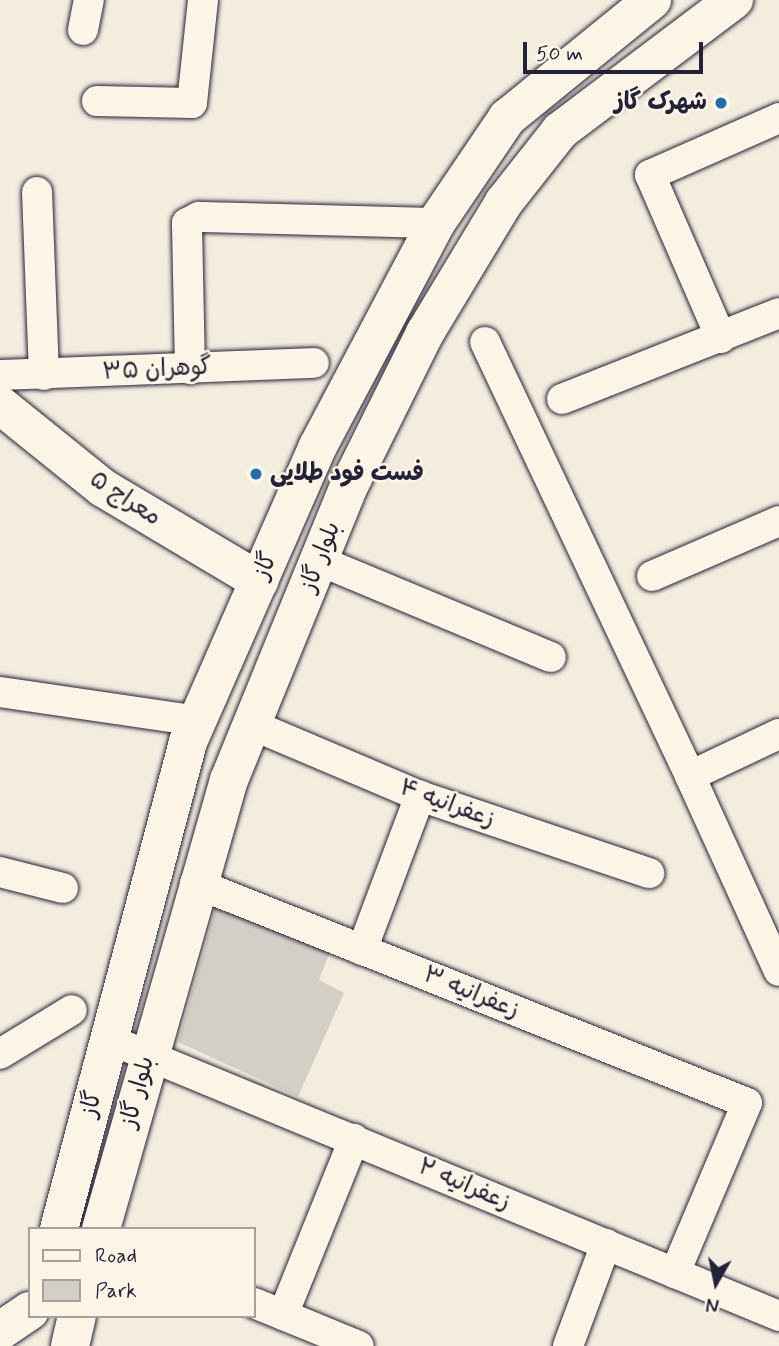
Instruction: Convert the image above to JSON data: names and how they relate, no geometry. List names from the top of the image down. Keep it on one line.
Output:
{"streets":{"main road":["معراج ۵","بلوار گاز","گاز"],"street":["گوهران ۳۵","زعفرانیه ۴","زعفرانیه ۳","زعفرانیه ۲"]},"crossings":[["معراج ۵","گاز"],["بلوار گاز","زعفرانیه ۴"],["بلوار گاز","زعفرانیه ۳"],["بلوار گاز","زعفرانیه ۲"],["گاز","زعفرانیه ۲"],["زعفرانیه ۳","زعفرانیه ۲"]],"places":["شهرک گاز","فست فود طلایی"],"legend":["Road","Park"],"scale_bar":"50 m","north":"bottom"}
